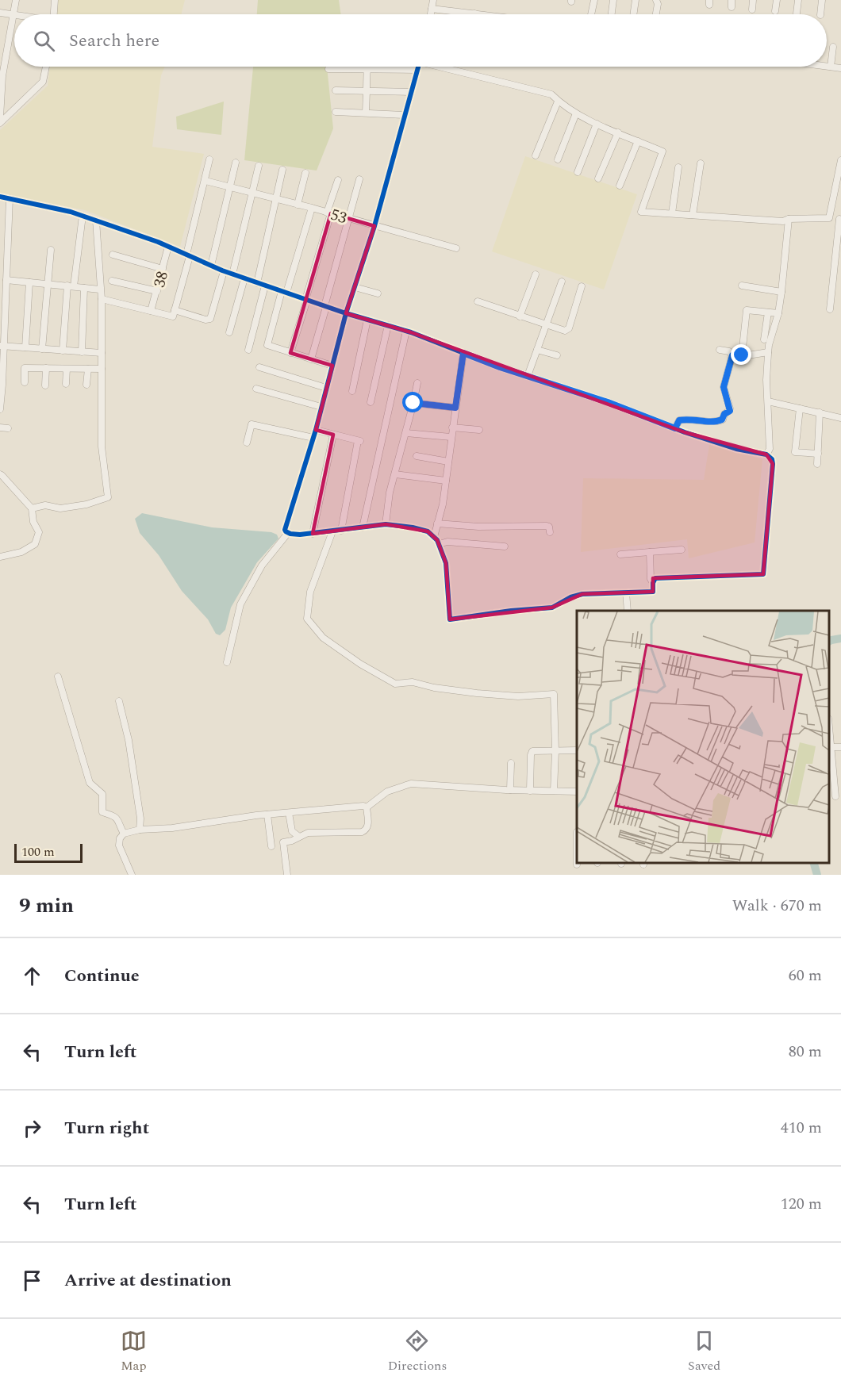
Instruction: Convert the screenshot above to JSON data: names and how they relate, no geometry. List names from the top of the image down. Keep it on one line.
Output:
{"streets":{"street":["53","38"]},"scale_bar":"100 m","page":{"search":"Search here","scale":"100 m","heading":["9 min","Walk · 670 m"],"list":[["Continue","60 m"],["Turn left","80 m"],["Turn right","410 m"],["Turn left","120 m"],"Arrive at destination"],"nav":["Map","Directions","Saved"]}}
